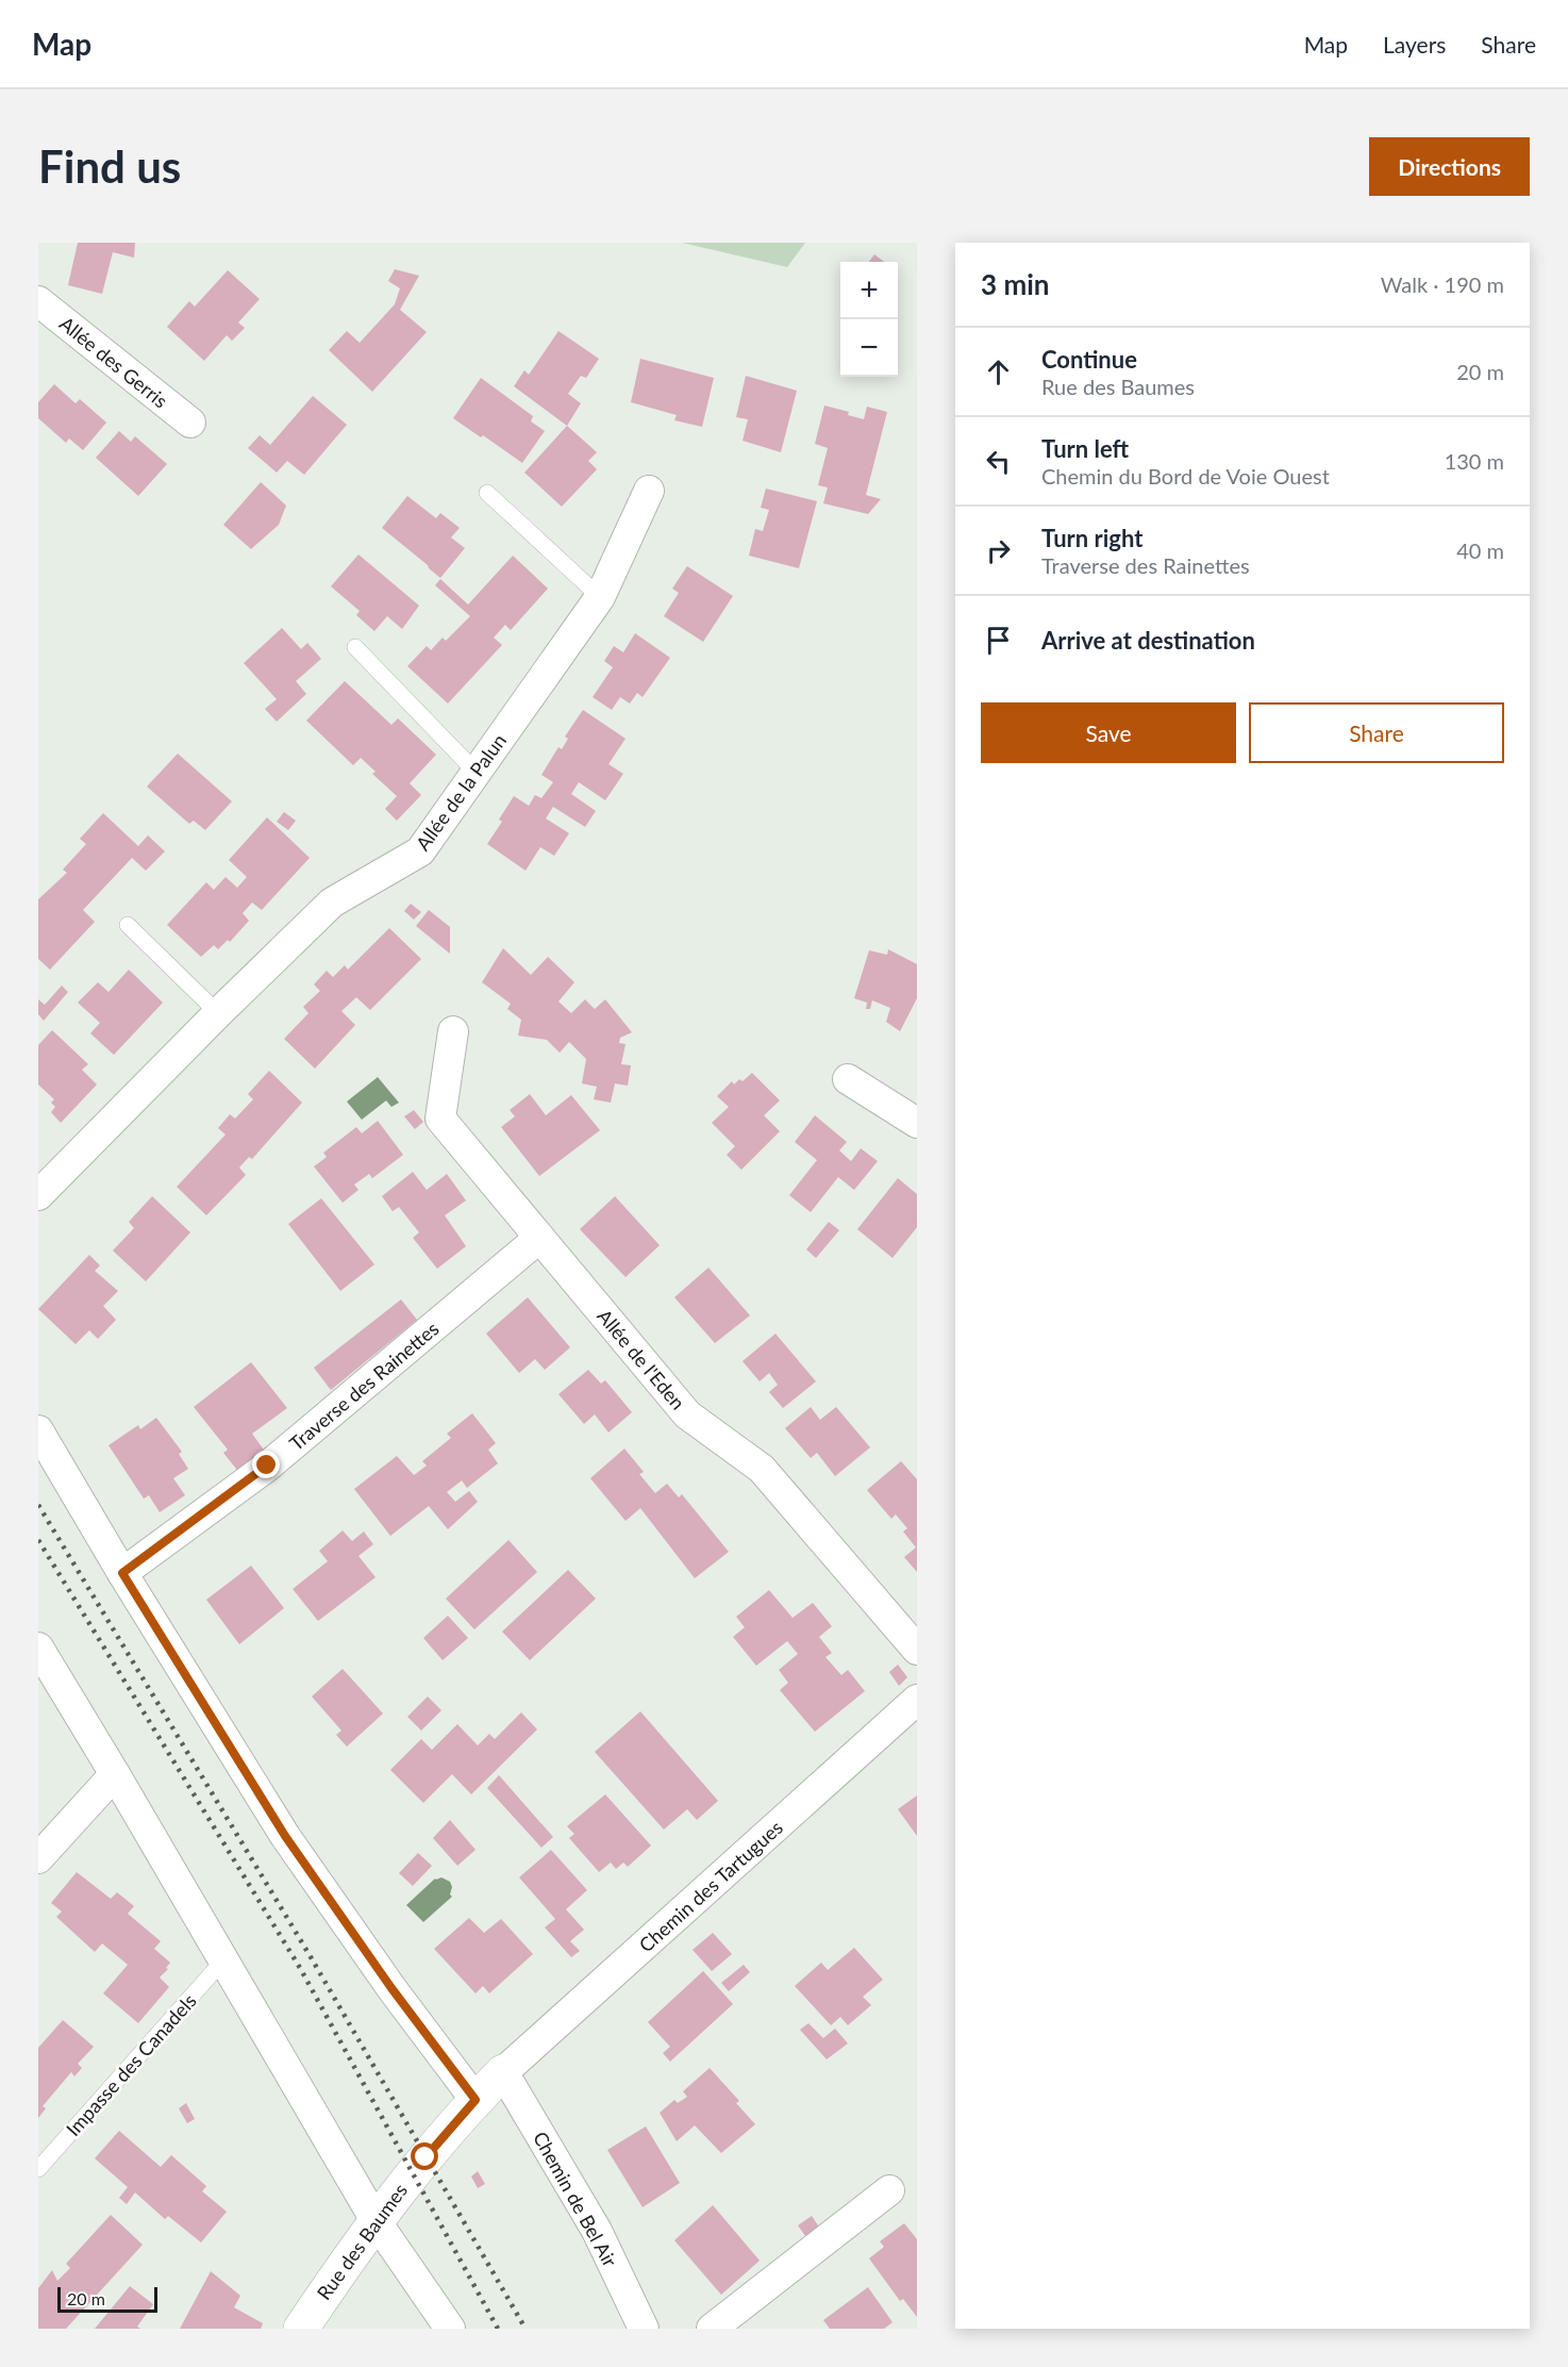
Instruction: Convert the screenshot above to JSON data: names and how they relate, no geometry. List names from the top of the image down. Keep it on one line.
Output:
{"streets":{"street":["Allée des Gerris","Allée de la Palun","Allée de l'Eden","Traverse des Rainettes","Chemin des Tartugues","Chemin de Bel Air","Rue des Baumes"],"lane":["Impasse des Canadels"]},"crossings":[["Allée de l'Eden","Traverse des Rainettes"],["Chemin des Tartugues","Chemin de Bel Air"],["Chemin des Tartugues","Rue des Baumes"],["Chemin de Bel Air","Rue des Baumes"]],"scale_bar":"20 m","page":{"header":"Map","nav":["Map","Layers","Share"],"buttons":["Directions",["Save","Share"]],"title":"Find us","heading":["3 min","Walk · 190 m"],"map_buttons":["+","−"],"list":[["Continue","Rue des Baumes","20 m"],["Turn left","Chemin du Bord de Voie Ouest","130 m"],["Turn right","Traverse des Rainettes","40 m"],"Arrive at destination"],"scale":"20 m"}}
